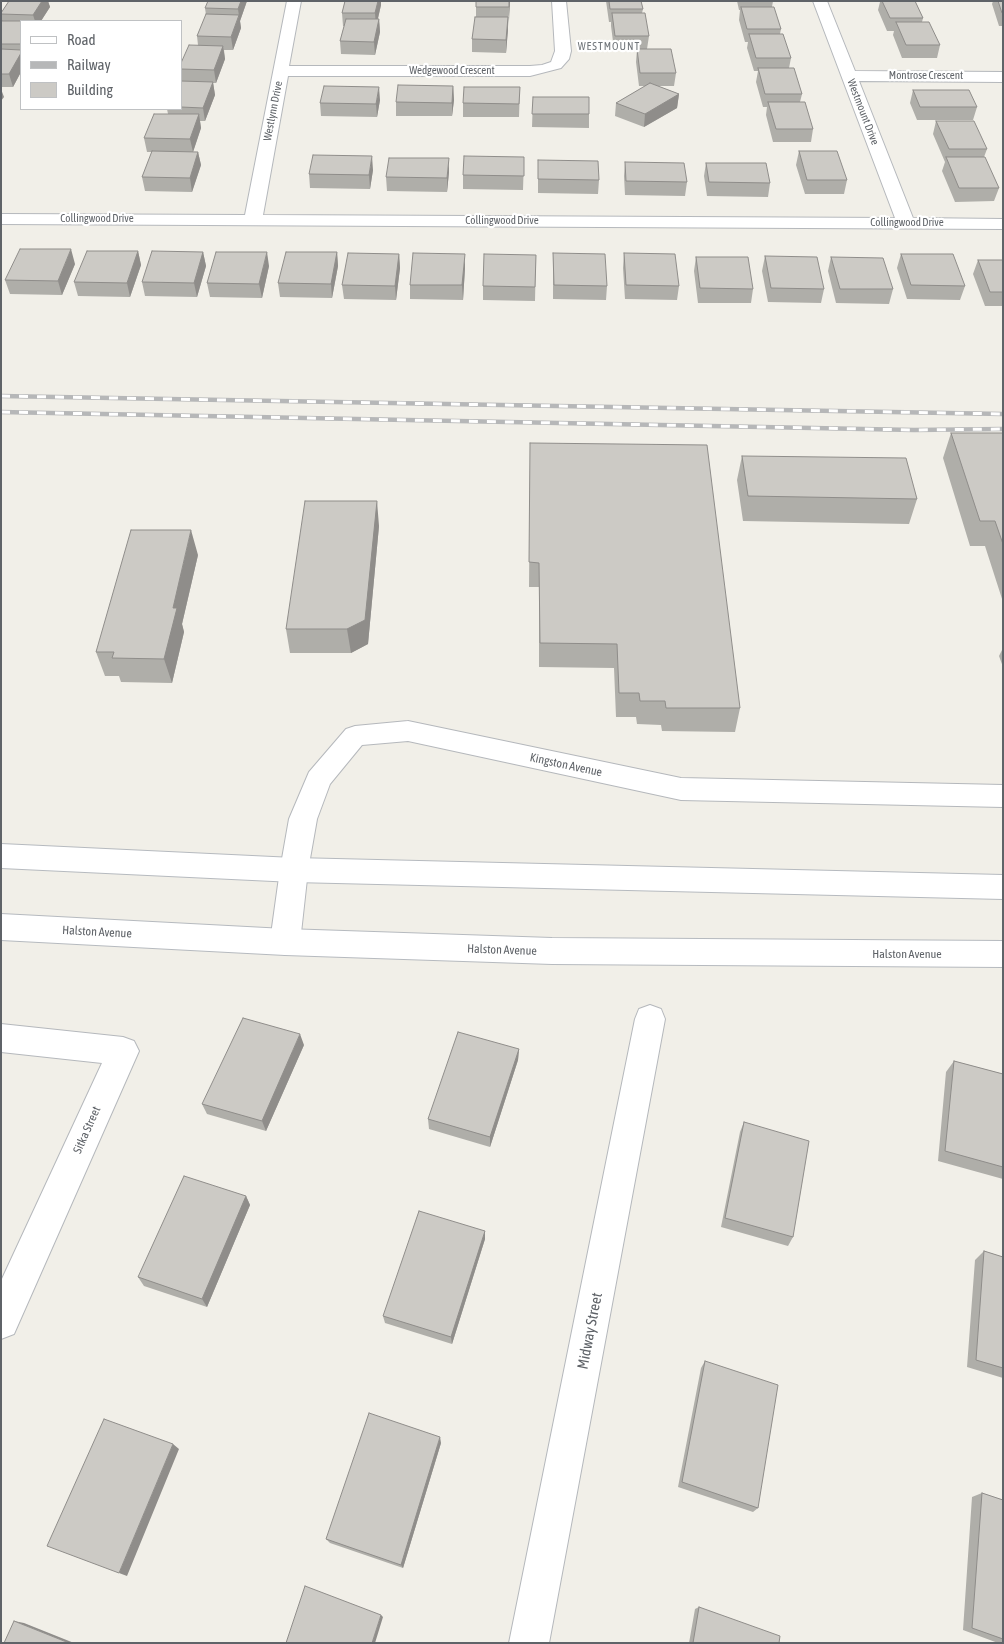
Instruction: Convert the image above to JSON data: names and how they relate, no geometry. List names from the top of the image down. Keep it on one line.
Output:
{"streets":{"street":["Wedgewood Crescent","Montrose Crescent","Westlynn Drive","Westmount Drive","Collingwood Drive","Kingston Avenue","Halston Avenue","Sitka Street","Midway Street"]},"crossings":[["Wedgewood Crescent","Westlynn Drive"],["Montrose Crescent","Westmount Drive"],["Westlynn Drive","Collingwood Drive"],["Westmount Drive","Collingwood Drive"],["Kingston Avenue","Halston Avenue"]],"districts":["WESTMOUNT"],"legend":["Road","Railway","Building"]}
